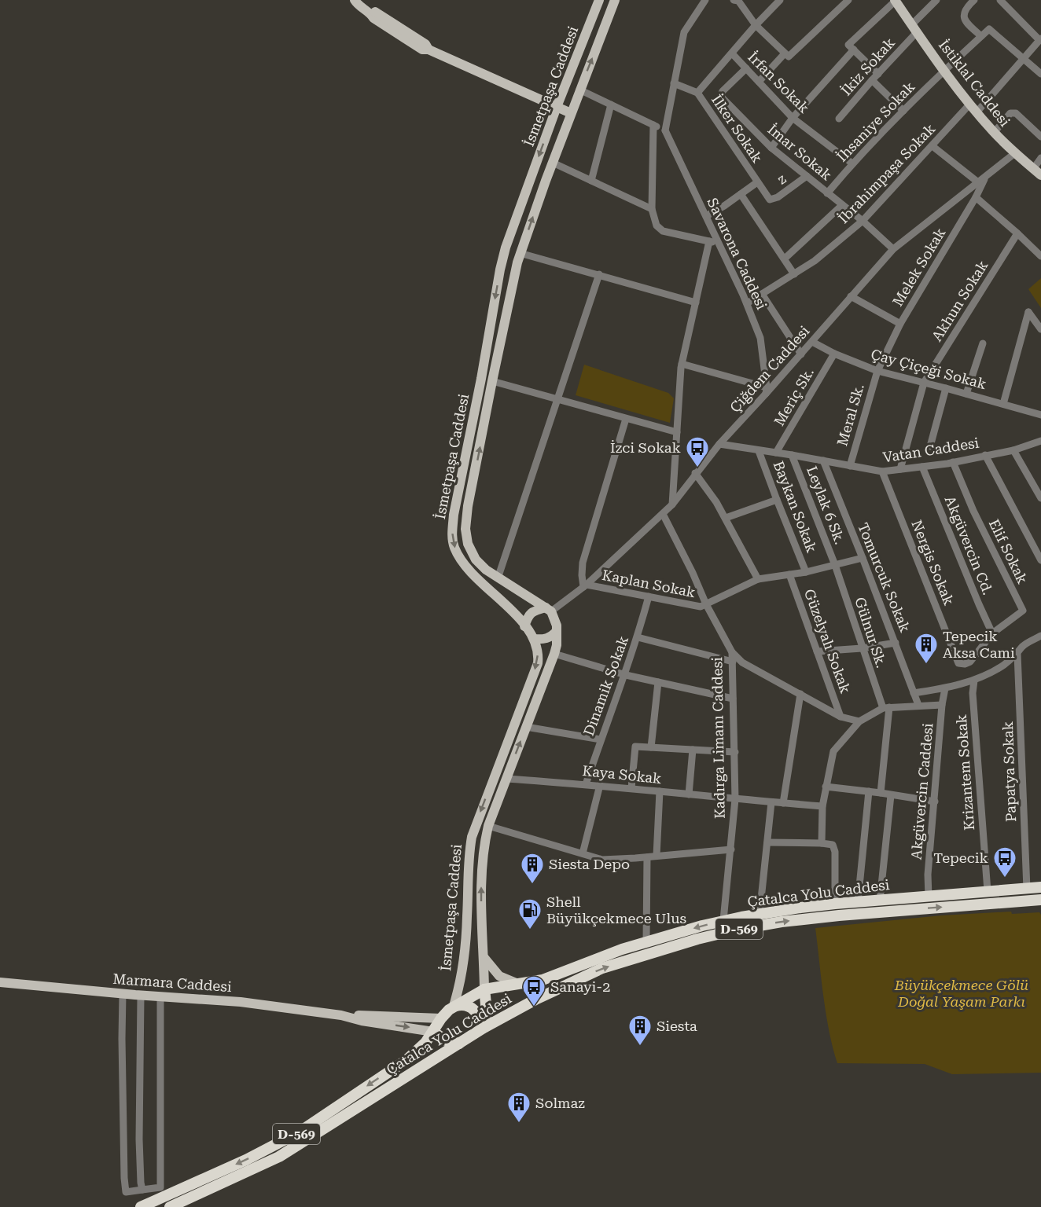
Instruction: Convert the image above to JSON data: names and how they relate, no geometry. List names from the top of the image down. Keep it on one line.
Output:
{"streets":{"highway":["Çatalca Yolu Caddesi","D-569"],"main road":["İstiklal Caddesi","İsmetpaşa Caddesi","Marmara Caddesi"],"street":["İkiz Sokak","İrfan Sokak","İhsaniye Sokak","İlker Sokak","İmar Sokak","İbrahimpaşa Sokak","z","Savarona Caddesi","Melek Sokak","Akhun Sokak","Çiğdem Caddesi","Çay Çiçeği Sokak","Meriç Sk.","Meral Sk.","Vatan Caddesi","Leylak 6 Sk.","Baykan Sokak","Akgüvercin Cd.","Elif Sokak","Nergis Sokak","Tomurcuk Sokak","Kaplan Sokak","Gülnur Sk.","Güzelyalı Sokak","Dinamik Sokak","Kadırga Limanı Caddesi","Papatya Sokak","Krizantem Sokak","Kaya Sokak","Akgüvercin Caddesi"]},"crossings":[["İkiz Sokak","İstiklal Caddesi"],["İrfan Sokak","İhsaniye Sokak"],["İrfan Sokak","İmar Sokak"],["İstiklal Caddesi","İhsaniye Sokak"],["İstiklal Caddesi","İbrahimpaşa Sokak"],["İstiklal Caddesi","Çiğdem Caddesi"],["İsmetpaşa Caddesi","Çiğdem Caddesi"],["İsmetpaşa Caddesi","Kaya Sokak"],["İsmetpaşa Caddesi","Çatalca Yolu Caddesi"],["İhsaniye Sokak","İmar Sokak"],["İlker Sokak","z"],["İmar Sokak","İbrahimpaşa Sokak"],["İmar Sokak","z"],["İmar Sokak","Çiğdem Caddesi"],["İbrahimpaşa Sokak","Savarona Caddesi"],["Savarona Caddesi","Çiğdem Caddesi"],["Melek Sokak","Çiğdem Caddesi"],["Melek Sokak","Çay Çiçeği Sokak"],["Melek Sokak","Meral Sk."],["Akhun Sokak","Çay Çiçeği Sokak"],["Akhun Sokak","Vatan Caddesi"],["Çiğdem Caddesi","Çay Çiçeği Sokak"],["Çiğdem Caddesi","Vatan Caddesi"],["Çiğdem Caddesi","Kaplan Sokak"],["Çiğdem Caddesi","Kadırga Limanı Caddesi"],["Çay Çiçeği Sokak","Meriç Sk."],["Çay Çiçeği Sokak","Meral Sk."],["Meriç Sk.","Vatan Caddesi"],["Meral Sk.","Vatan Caddesi"],["Vatan Caddesi","Leylak 6 Sk."],["Vatan Caddesi","Baykan Sokak"],["Vatan Caddesi","Akgüvercin Cd."],["Vatan Caddesi","Elif Sokak"],["Vatan Caddesi","Nergis Sokak"],["Vatan Caddesi","Tomurcuk Sokak"],["Leylak 6 Sk.","Gülnur Sk."],["Akgüvercin Cd.","Elif Sokak"],["Elif Sokak","Nergis Sokak"],["Kaplan Sokak","Dinamik Sokak"],["Kaplan Sokak","Kadırga Limanı Caddesi"],["Dinamik Sokak","Kaya Sokak"],["Kadırga Limanı Caddesi","Kaya Sokak"],["Kadırga Limanı Caddesi","Çatalca Yolu Caddesi"],["Papatya Sokak","Çatalca Yolu Caddesi"],["Krizantem Sokak","Çatalca Yolu Caddesi"],["Akgüvercin Caddesi","Çatalca Yolu Caddesi"]],"parks":["Büyükçekmece Gölü Doğal Yaşam Parkı"],"places":{"bus stop":["İzci Sokak","Tepecik","Sanayi-2"],"building":["Tepecik Aksa Cami","Siesta Depo","Siesta","Solmaz"],"fuel station":["Shell Büyükçekmece Ulus"]}}
